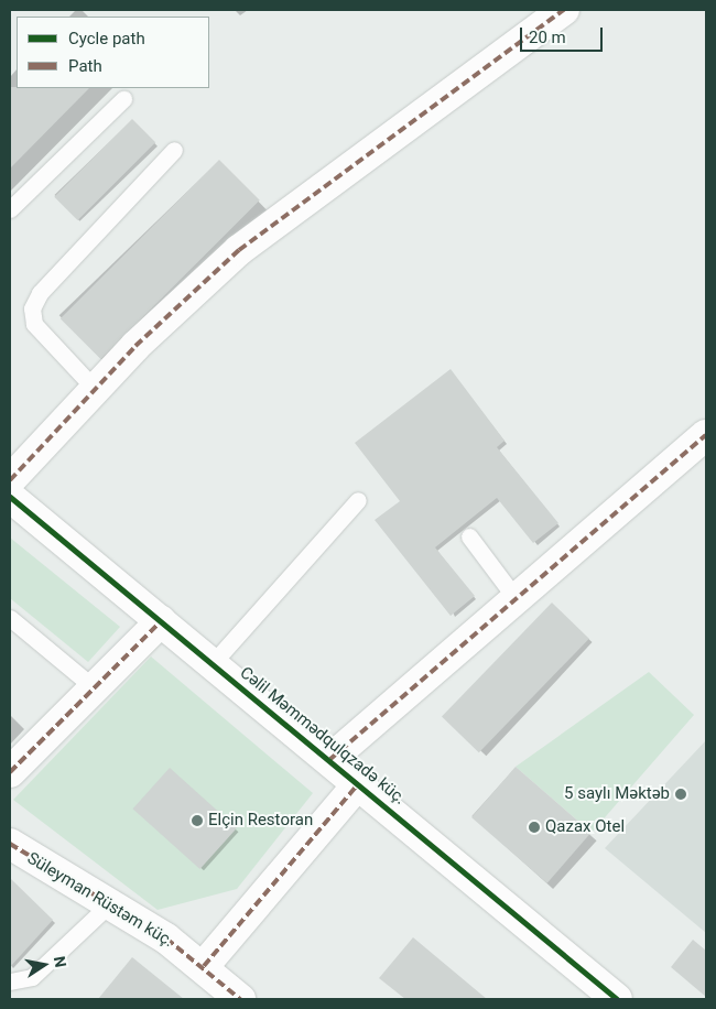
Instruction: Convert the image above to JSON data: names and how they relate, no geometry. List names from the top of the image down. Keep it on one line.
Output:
{"streets":{"street":["Cəlil Məmmədqulqzadə küç.","Süleyman Rüstəm küç."]},"places":["5 saylı Məktəb","Elçin Restoran","Qazax Otel"],"legend":["Cycle path","Path"],"scale_bar":"20 m","north":"right"}
